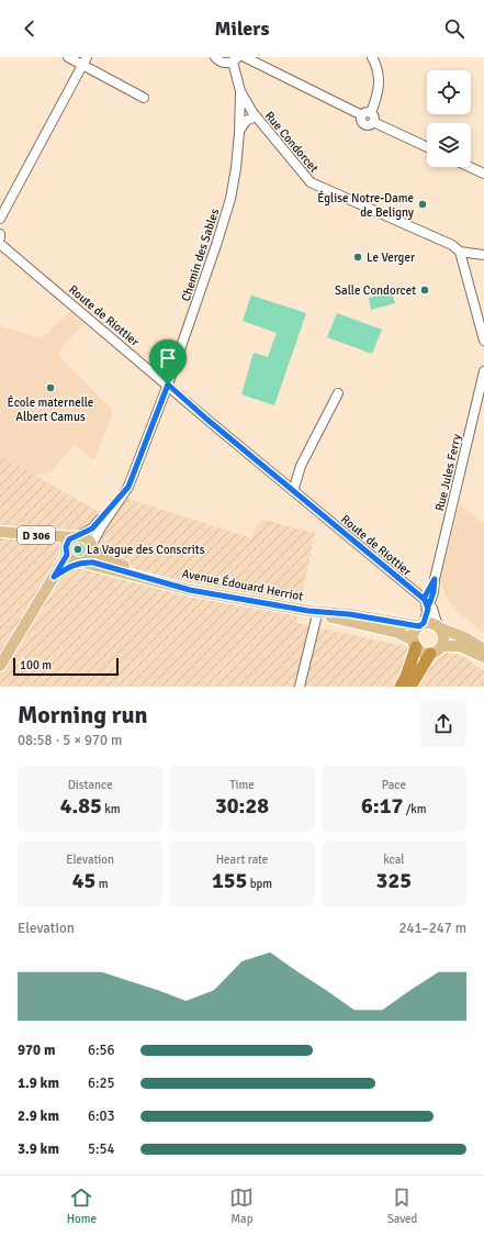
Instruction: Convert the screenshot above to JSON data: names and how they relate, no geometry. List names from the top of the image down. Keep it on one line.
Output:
{"streets":{"main road":["D 306","Avenue Édouard Herriot"],"street":["Rue Condorcet","Chemin des Sables","Route de Riottier","Rue Jules Ferry"]},"crossings":[["Rue Condorcet","Chemin des Sables"],["Chemin des Sables","Route de Riottier"],["Route de Riottier","Rue Jules Ferry"],["Route de Riottier","Avenue Édouard Herriot"],["D 306","Avenue Édouard Herriot"]],"places":["Église Notre-Dame de Beligny","Le Verger","Salle Condorcet","École maternelle Albert Camus","La Vague des Conscrits"],"scale_bar":"100 m","page":{"header":"Milers","scale":"100 m","heading":["Morning run","08:58 · 5 × 970 m"],"stats":[["Distance","4.85 km"],["Time","30:28"],["Pace","6:17 /km"],["Elevation","45 m"],["Heart rate","155 bpm"],["kcal","325"]],"chart":["Elevation","241–247 m"],"list":[{"name":"970 m","note":"6:56"},{"name":"1.9 km","note":"6:25"},{"name":"2.9 km","note":"6:03"},{"name":"3.9 km","note":"5:54"}],"tabs":["Home","Map","Saved"]}}
